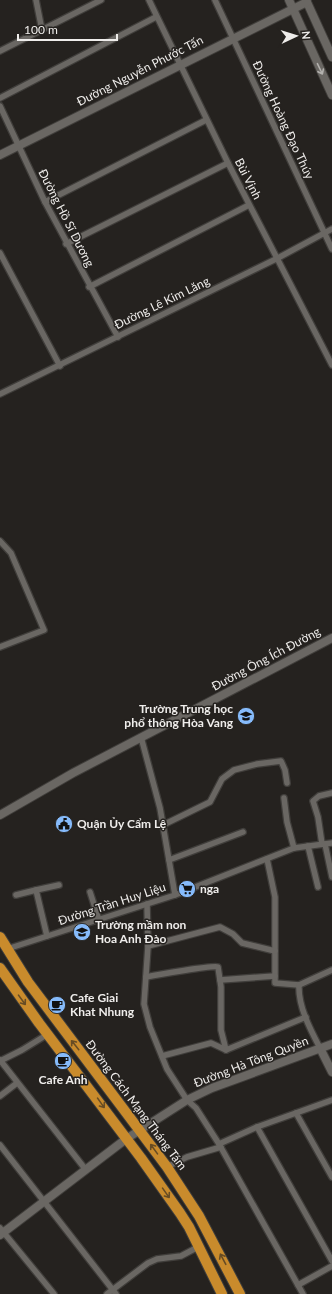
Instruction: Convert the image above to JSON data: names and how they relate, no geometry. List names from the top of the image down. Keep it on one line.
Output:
{"streets":{"highway":["Đường Cách Mạng Tháng Tám"],"street":["Đường Nguyễn Phước Tấn","Đường Hoàng Đạo Thúy","Bùi Vịnh","Đường Hồ Sĩ Dương","Đường Lê Kim Lăng","Đường Ông Ích Đường","Đường Trần Huy Liệu","Đường Hà Tông Quyền"]},"crossings":[["Đường Nguyễn Phước Tấn","Đường Hoàng Đạo Thúy"],["Đường Nguyễn Phước Tấn","Bùi Vịnh"],["Đường Nguyễn Phước Tấn","Đường Hồ Sĩ Dương"],["Đường Hoàng Đạo Thúy","Đường Lê Kim Lăng"],["Bùi Vịnh","Đường Lê Kim Lăng"],["Đường Hồ Sĩ Dương","Đường Lê Kim Lăng"],["Đường Trần Huy Liệu","Đường Cách Mạng Tháng Tám"],["Đường Hà Tông Quyền","Đường Cách Mạng Tháng Tám"]],"places":{"school or university":["Trường Trung học phổ thông Hòa Vang","Trường mầm non Hoa Anh Đào"],"public building":["Quận Ủy Cẩm Lệ"],"supermarket":["nga"],"cafe":["Cafe Giai Khat Nhung","Cafe Anh"]},"scale_bar":"100 m","north":"right"}
